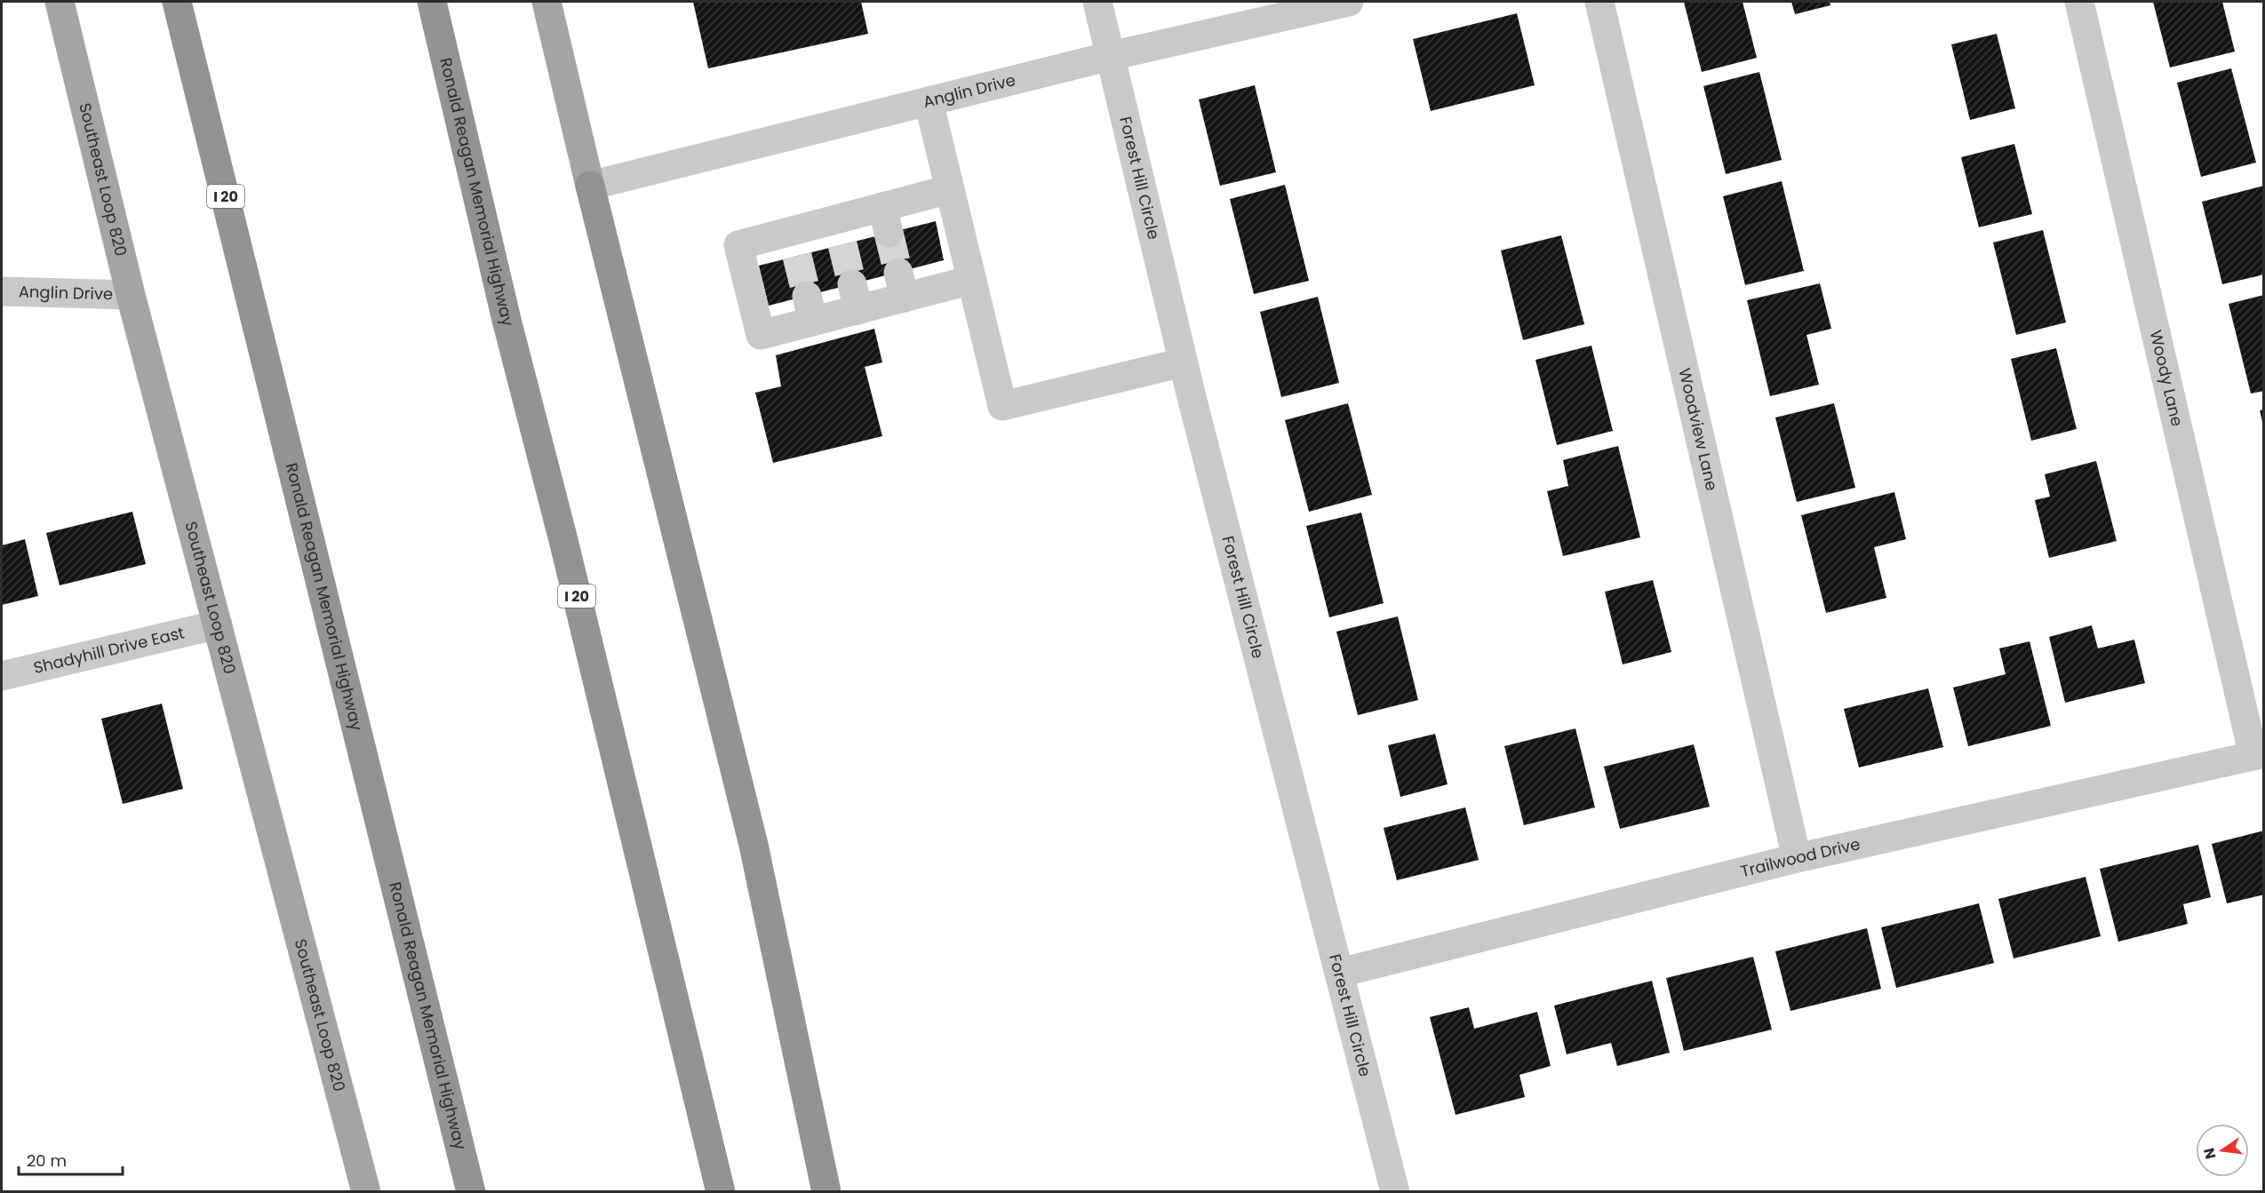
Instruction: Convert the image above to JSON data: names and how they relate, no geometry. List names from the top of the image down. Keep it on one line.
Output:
{"streets":{"highway":["Ronald Reagan Memorial Highway","I 20"],"main road":["Southeast Loop 820"],"street":["Anglin Drive","Forest Hill Circle","Woody Lane","Woodview Lane","Shadyhill Drive East","Trailwood Drive"]},"crossings":[["Anglin Drive","Forest Hill Circle"],["Anglin Drive","Southeast Loop 820"],["Forest Hill Circle","Trailwood Drive"],["Southeast Loop 820","Shadyhill Drive East"],["Woody Lane","Trailwood Drive"],["Woodview Lane","Trailwood Drive"]],"scale_bar":"20 m","north":"left"}
